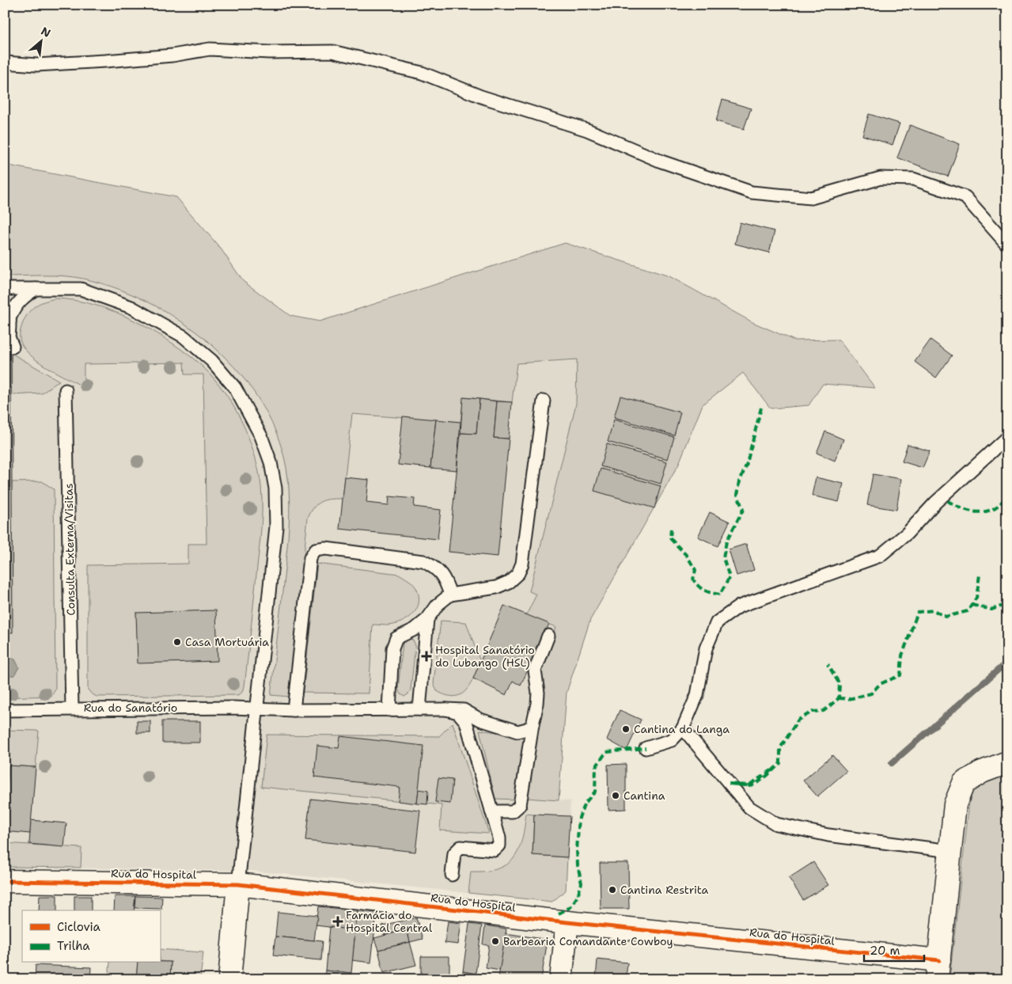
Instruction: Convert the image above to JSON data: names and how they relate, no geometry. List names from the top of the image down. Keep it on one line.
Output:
{"streets":{"street":["Rua do Hospital"],"lane":["Consulta Externa/Visitas","Rua do Sanatório"]},"crossings":[["Consulta Externa/Visitas","Rua do Sanatório"]],"places":{"other":["Casa Mortuária","Cantina do Langa","Cantina","Cantina Restrita","Barbearia Comandante Cowboy"],"health":["Hospital Sanatório do Lubango (HSL)","Farmácia do Hospital Central"]},"legend":["Ciclovia","Trilha"],"scale_bar":"20 m","north":"top right"}
